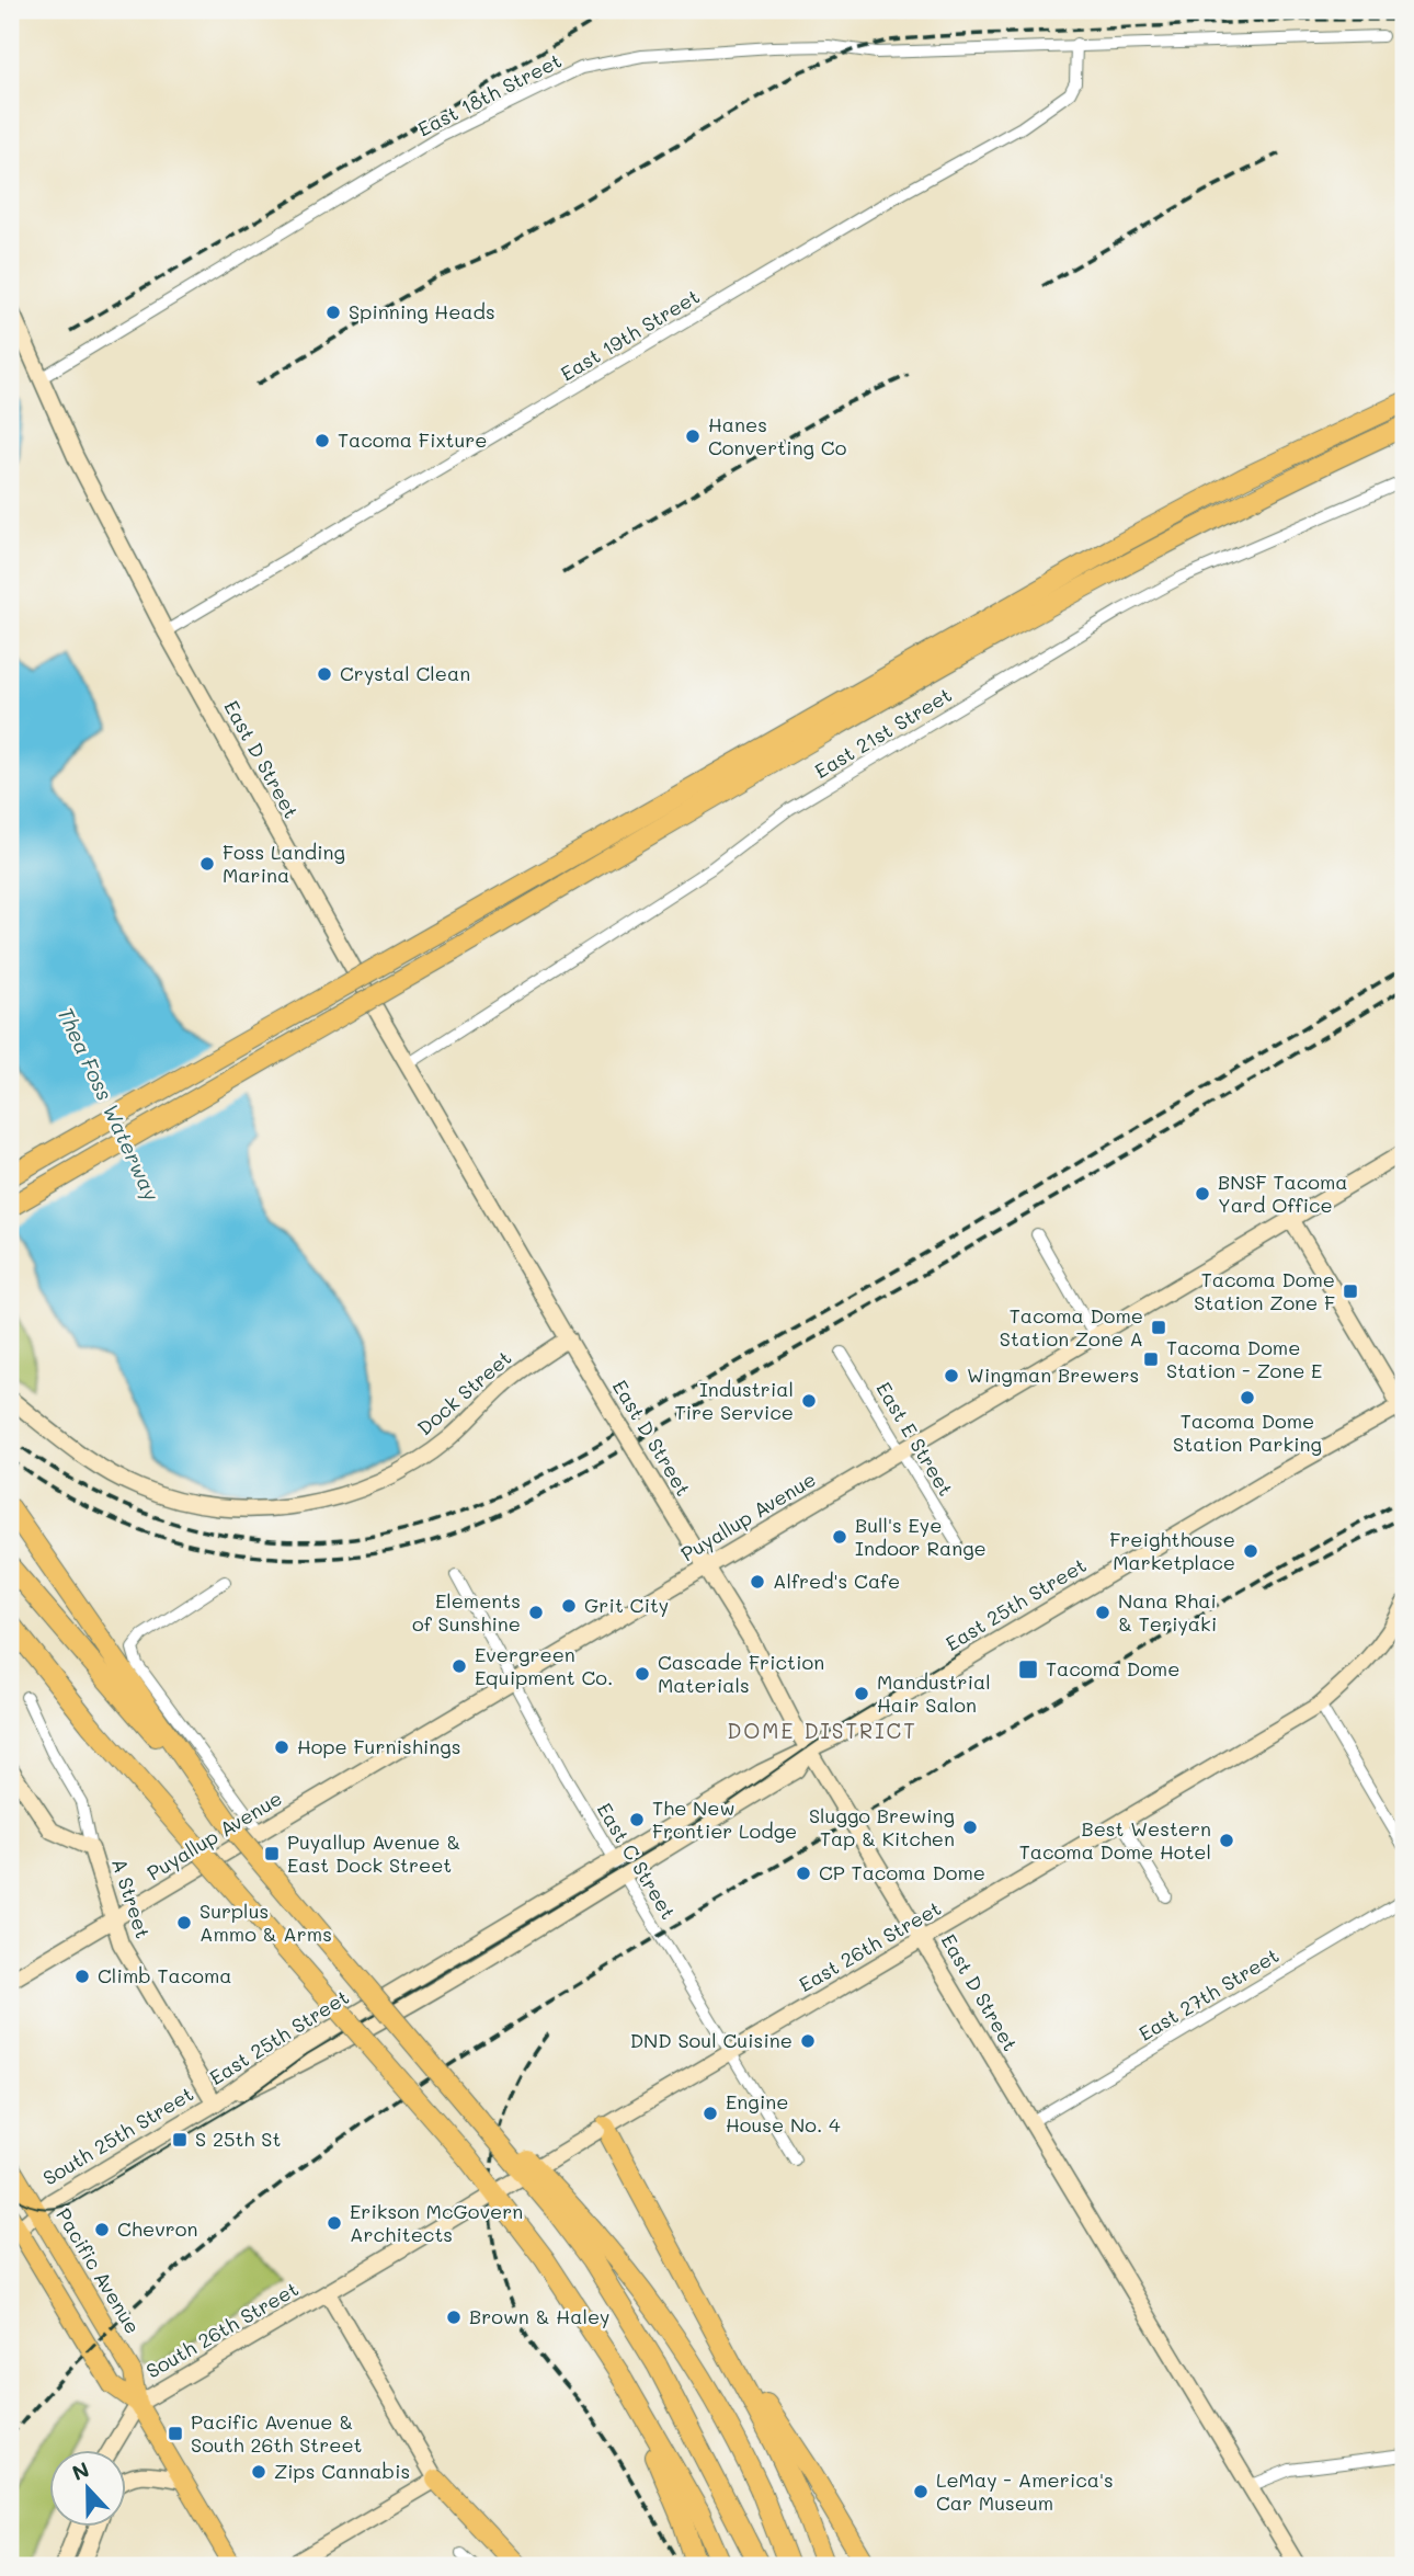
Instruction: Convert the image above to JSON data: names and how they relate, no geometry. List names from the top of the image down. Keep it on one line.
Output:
{"streets":{"main road":["Pacific Avenue"],"street":["East 18th Street","East 19th Street","East 21st Street","East D Street","Dock Street","East E Street","Puyallup Avenue","East 25th Street","East C Street","A Street","East 26th Street","East 27th Street","South 25th Street","South 26th Street"]},"crossings":[["East 18th Street","East 19th Street"],["East 18th Street","East D Street"],["East 19th Street","East D Street"],["East 21st Street","East D Street"],["East D Street","Dock Street"],["East D Street","Puyallup Avenue"],["East D Street","East 25th Street"],["East D Street","East 26th Street"],["East D Street","East 27th Street"],["East E Street","Puyallup Avenue"],["Puyallup Avenue","East C Street"],["Puyallup Avenue","A Street"],["East 25th Street","East C Street"],["East 25th Street","A Street"],["East 25th Street","South 25th Street"],["East C Street","East 26th Street"],["A Street","South 25th Street"],["East 26th Street","South 26th Street"],["South 25th Street","Pacific Avenue"],["Pacific Avenue","South 26th Street"]],"districts":["DOME DISTRICT"],"water":["Thea Foss Waterway"],"places":{"other":["Spinning Heads","Hanes Converting Co","Tacoma Fixture","Crystal Clean","Foss Landing Marina","BNSF Tacoma Yard Office","Wingman Brewers","Tacoma Dome Station Parking","Industrial Tire Service","Bull's Eye Indoor Range","Freighthouse Marketplace","Alfred's Cafe","Grit City","Elements of Sunshine","Nana Rhai & Teriyaki","Evergreen Equipment Co.","Cascade Friction Materials","Mandustrial Hair Salon","Hope Furnishings","The New Frontier Lodge","Sluggo Brewing Tap & Kitchen","Best Western Tacoma Dome Hotel","CP Tacoma Dome","Surplus Ammo & Arms","Climb Tacoma","DND Soul Cuisine","Engine House No. 4","Erikson McGovern Architects","Chevron","Brown & Haley","Zips Cannabis","LeMay - America's Car Museum"],"transit":["Tacoma Dome Station Zone F","Tacoma Dome Station Zone A","Tacoma Dome Station - Zone E","Tacoma Dome","Puyallup Avenue & East Dock Street","S 25th St","Pacific Avenue & South 26th Street"]},"north":"top"}
